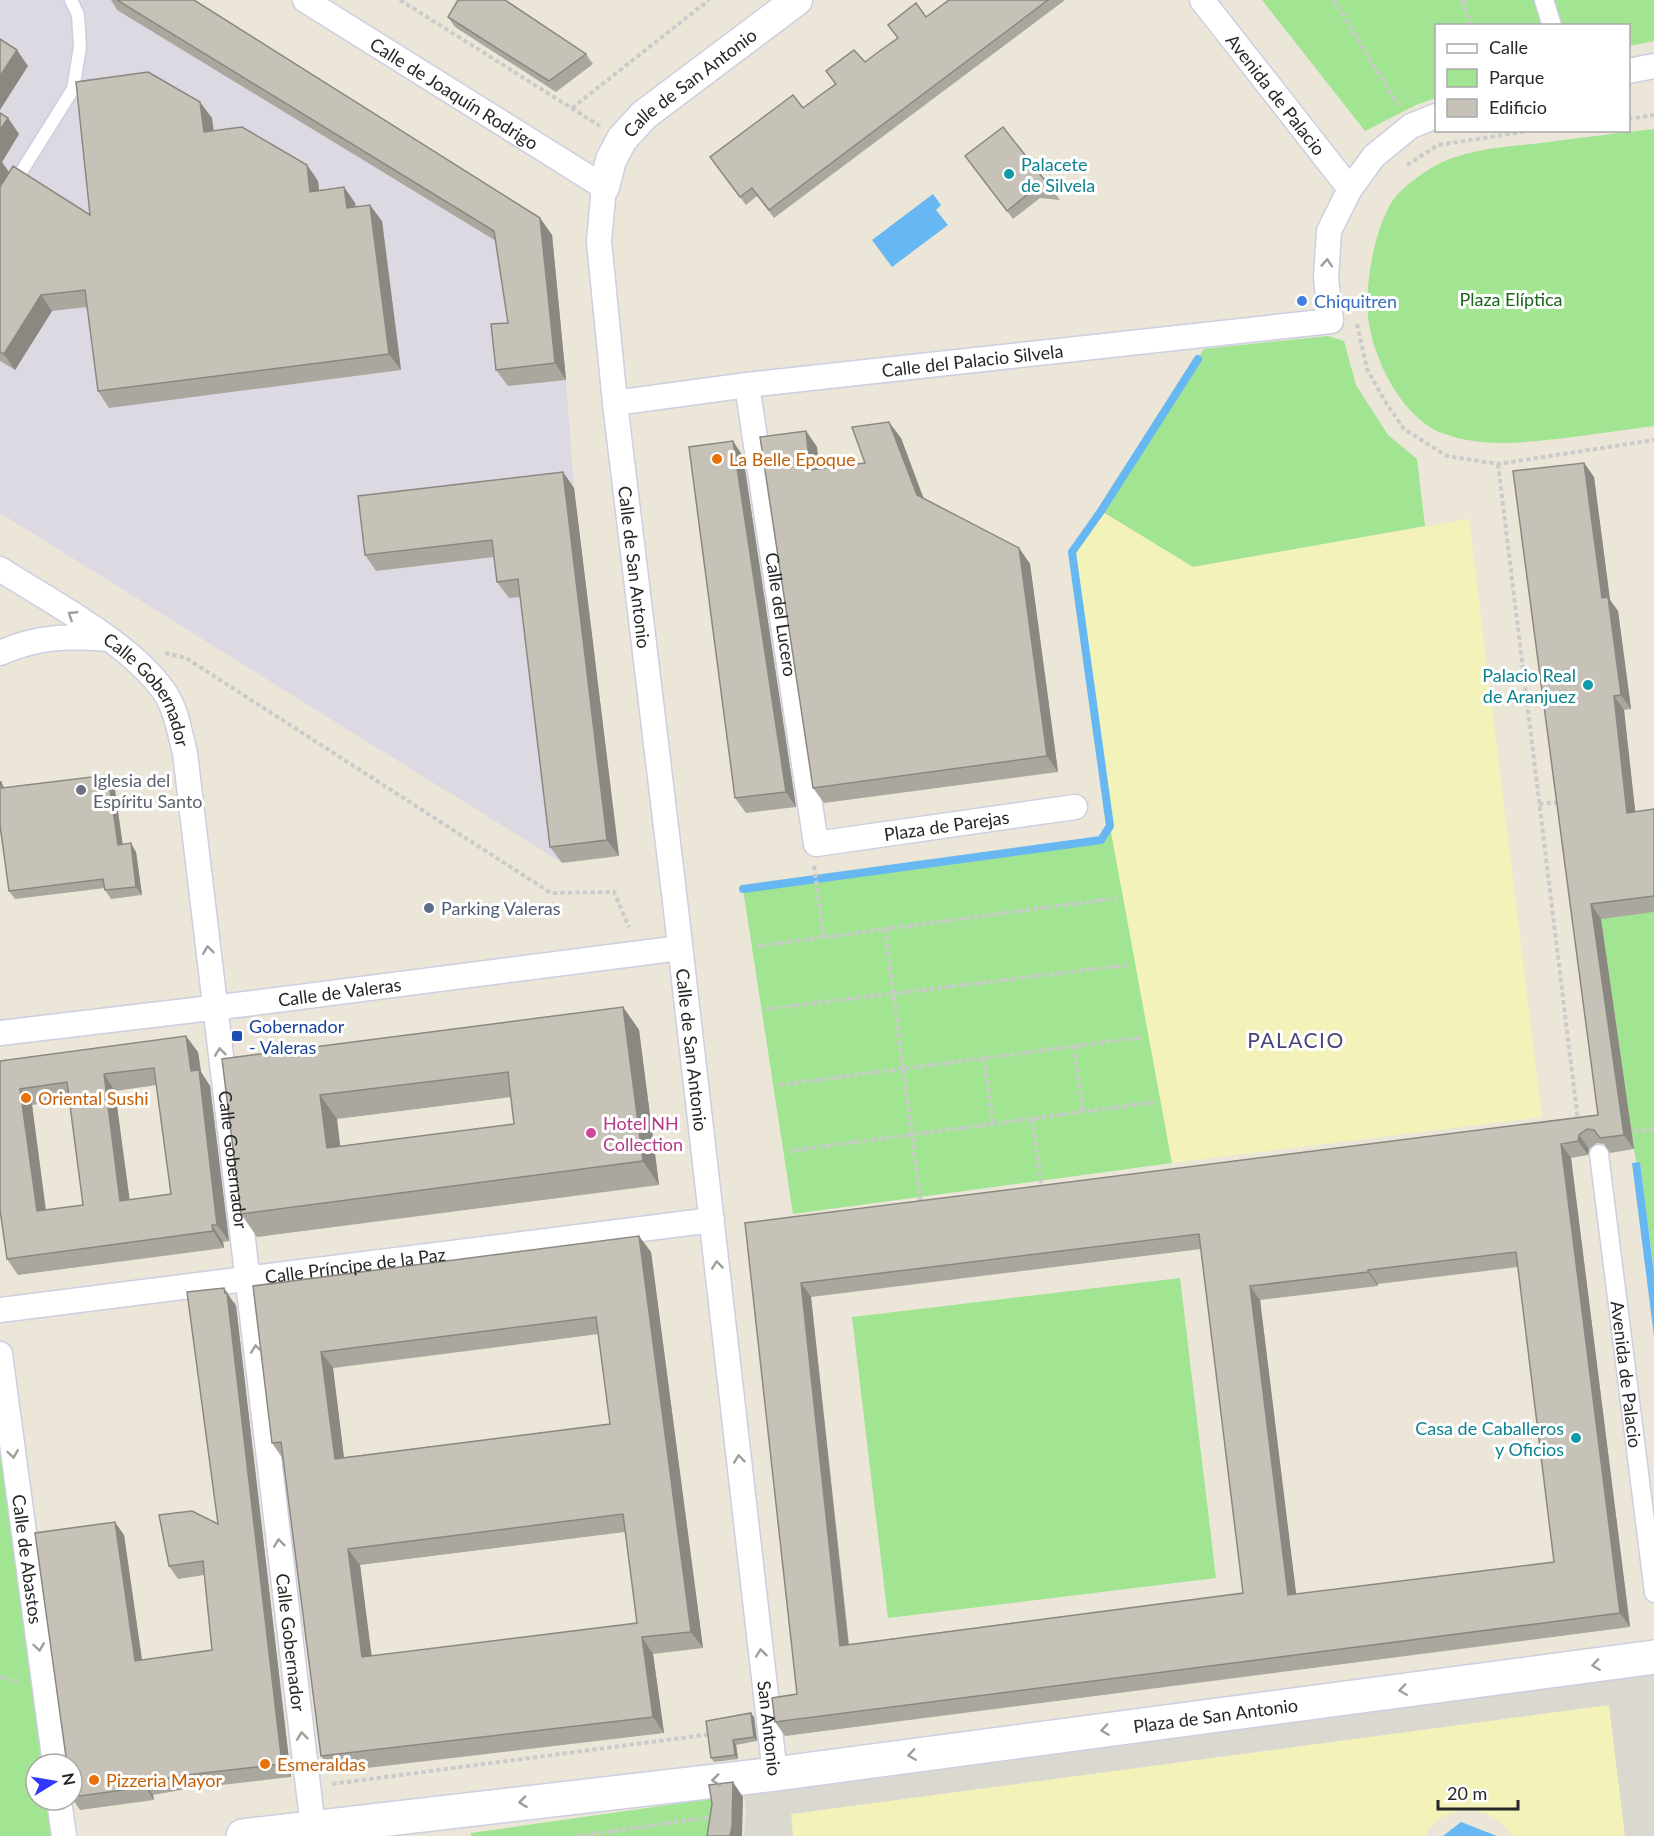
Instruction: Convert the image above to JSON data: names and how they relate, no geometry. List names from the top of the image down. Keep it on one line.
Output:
{"streets":{"main road":["Plaza de San Antonio","San Antonio"],"street":["Calle de San Antonio","Calle de Joaquín Rodrigo","Avenida de Palacio","Calle del Palacio Silvela","Calle del Lucero","Calle Gobernador","Plaza de Parejas","Calle de Valeras","Calle Príncipe de la Paz","Calle de Abastos"]},"crossings":[["Calle de San Antonio","Calle de Joaquín Rodrigo"],["Calle de San Antonio","Calle del Palacio Silvela"],["Calle de San Antonio","Calle de Valeras"],["Calle de San Antonio","Calle Príncipe de la Paz"],["Calle de San Antonio","San Antonio"],["Calle del Palacio Silvela","Calle del Lucero"],["Calle del Lucero","Plaza de Parejas"],["Calle Gobernador","Calle de Valeras"],["Calle Gobernador","Calle Príncipe de la Paz"],["Calle Gobernador","San Antonio"],["Calle Príncipe de la Paz","San Antonio"],["Plaza de San Antonio","San Antonio"]],"one_way":["Calle Gobernador","Calle de Abastos","Plaza de San Antonio"],"districts":["PALACIO"],"parks":["Plaza Elíptica"],"places":{"other":["Palacete de Silvela","Chiquitren","La Belle Epoque","Palacio Real de Aranjuez","Iglesia del Espíritu Santo","Parking Valeras","Oriental Sushi","Hotel NH Collection","Casa de Caballeros y Oficios","Esmeraldas","Pizzeria Mayor"],"transit":["Gobernador - Valeras"]},"legend":["Calle","Parque","Edificio"],"scale_bar":"20 m","north":"right"}
